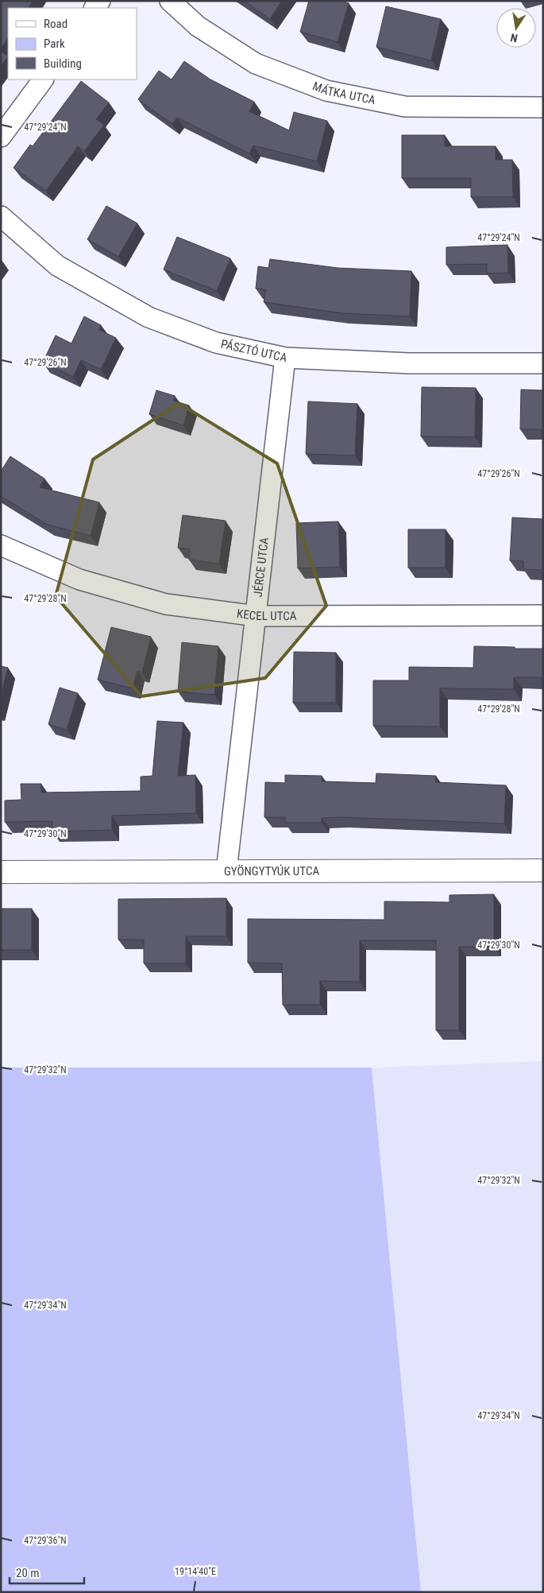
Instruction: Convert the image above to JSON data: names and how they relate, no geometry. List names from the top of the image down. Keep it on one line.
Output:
{"streets":{"street":["MÁTKA UTCA","PÁSZTÓ UTCA","JÉRCE UTCA","KECEL UTCA","GYÖNGYTYÚK UTCA"]},"crossings":[["PÁSZTÓ UTCA","JÉRCE UTCA"],["JÉRCE UTCA","KECEL UTCA"],["JÉRCE UTCA","GYÖNGYTYÚK UTCA"]],"legend":["Road","Park","Building"],"scale_bar":"20 m","north":"bottom","coordinates":["47°29'24\"N","47°29'26\"N","47°29'28\"N","47°29'30\"N","47°29'32\"N","47°29'34\"N","47°29'36\"N","19°14'40\"E"]}
